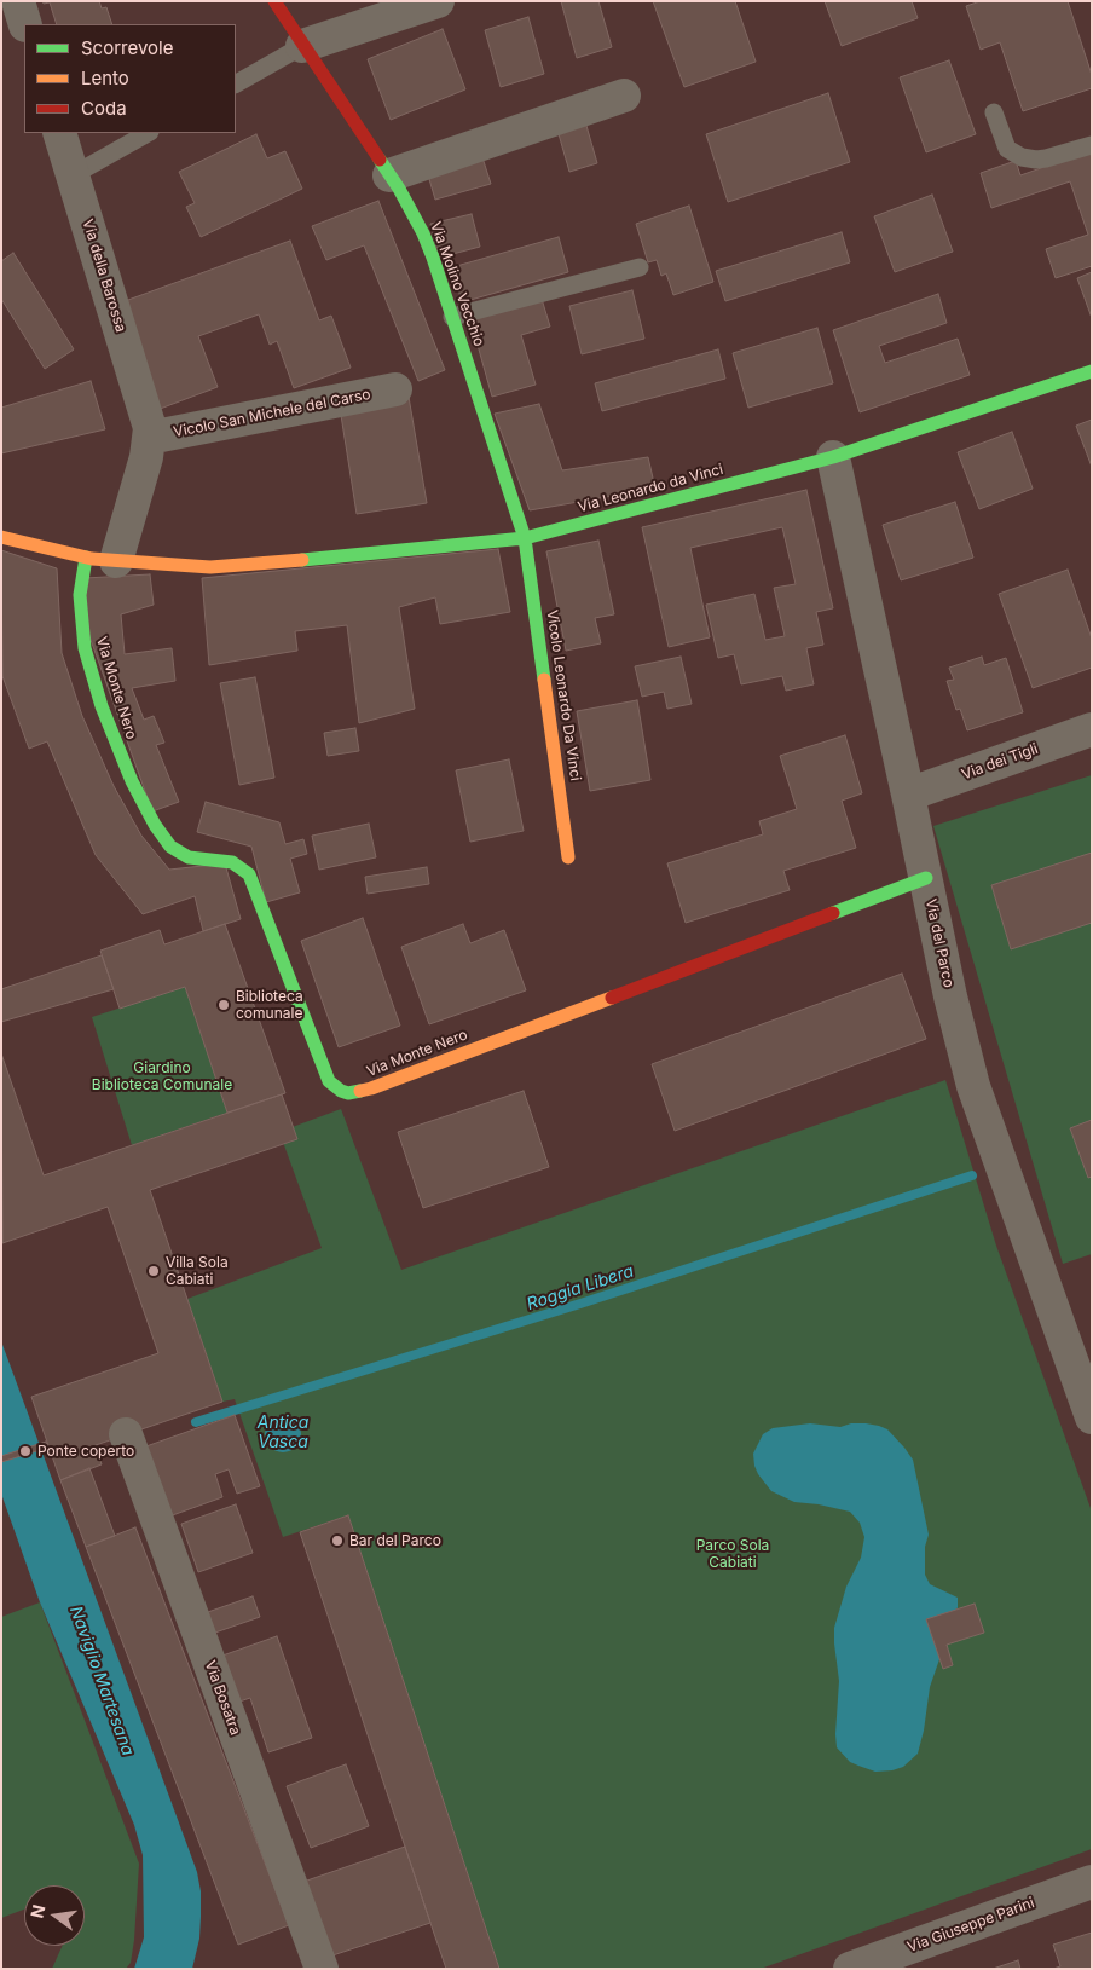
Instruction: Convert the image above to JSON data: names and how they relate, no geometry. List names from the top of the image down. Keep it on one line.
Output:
{"streets":{"street":["Via della Barossa","Via Molino Vecchio","Vicolo San Michele del Carso","Via Leonardo da Vinci","Via Monte Nero","Vicolo Leonardo Da Vinci","Via dei Tigli","Via del Parco","Via Bosatra","Via Giuseppe Parini"]},"crossings":[["Via della Barossa","Vicolo San Michele del Carso"],["Via Molino Vecchio","Via Leonardo da Vinci"],["Via Molino Vecchio","Vicolo Leonardo Da Vinci"],["Via Leonardo da Vinci","Via Monte Nero"],["Via Leonardo da Vinci","Vicolo Leonardo Da Vinci"],["Via Leonardo da Vinci","Via del Parco"],["Via Monte Nero","Via del Parco"],["Via dei Tigli","Via del Parco"]],"water":["Roggia Libera","Antica Vasca","Naviglio Martesana"],"parks":["Giardino Biblioteca Comunale","Parco Sola Cabiati"],"places":["Biblioteca comunale","Villa Sola Cabiati","Ponte coperto","Bar del Parco"],"legend":["Scorrevole","Lento","Coda"],"north":"left"}
